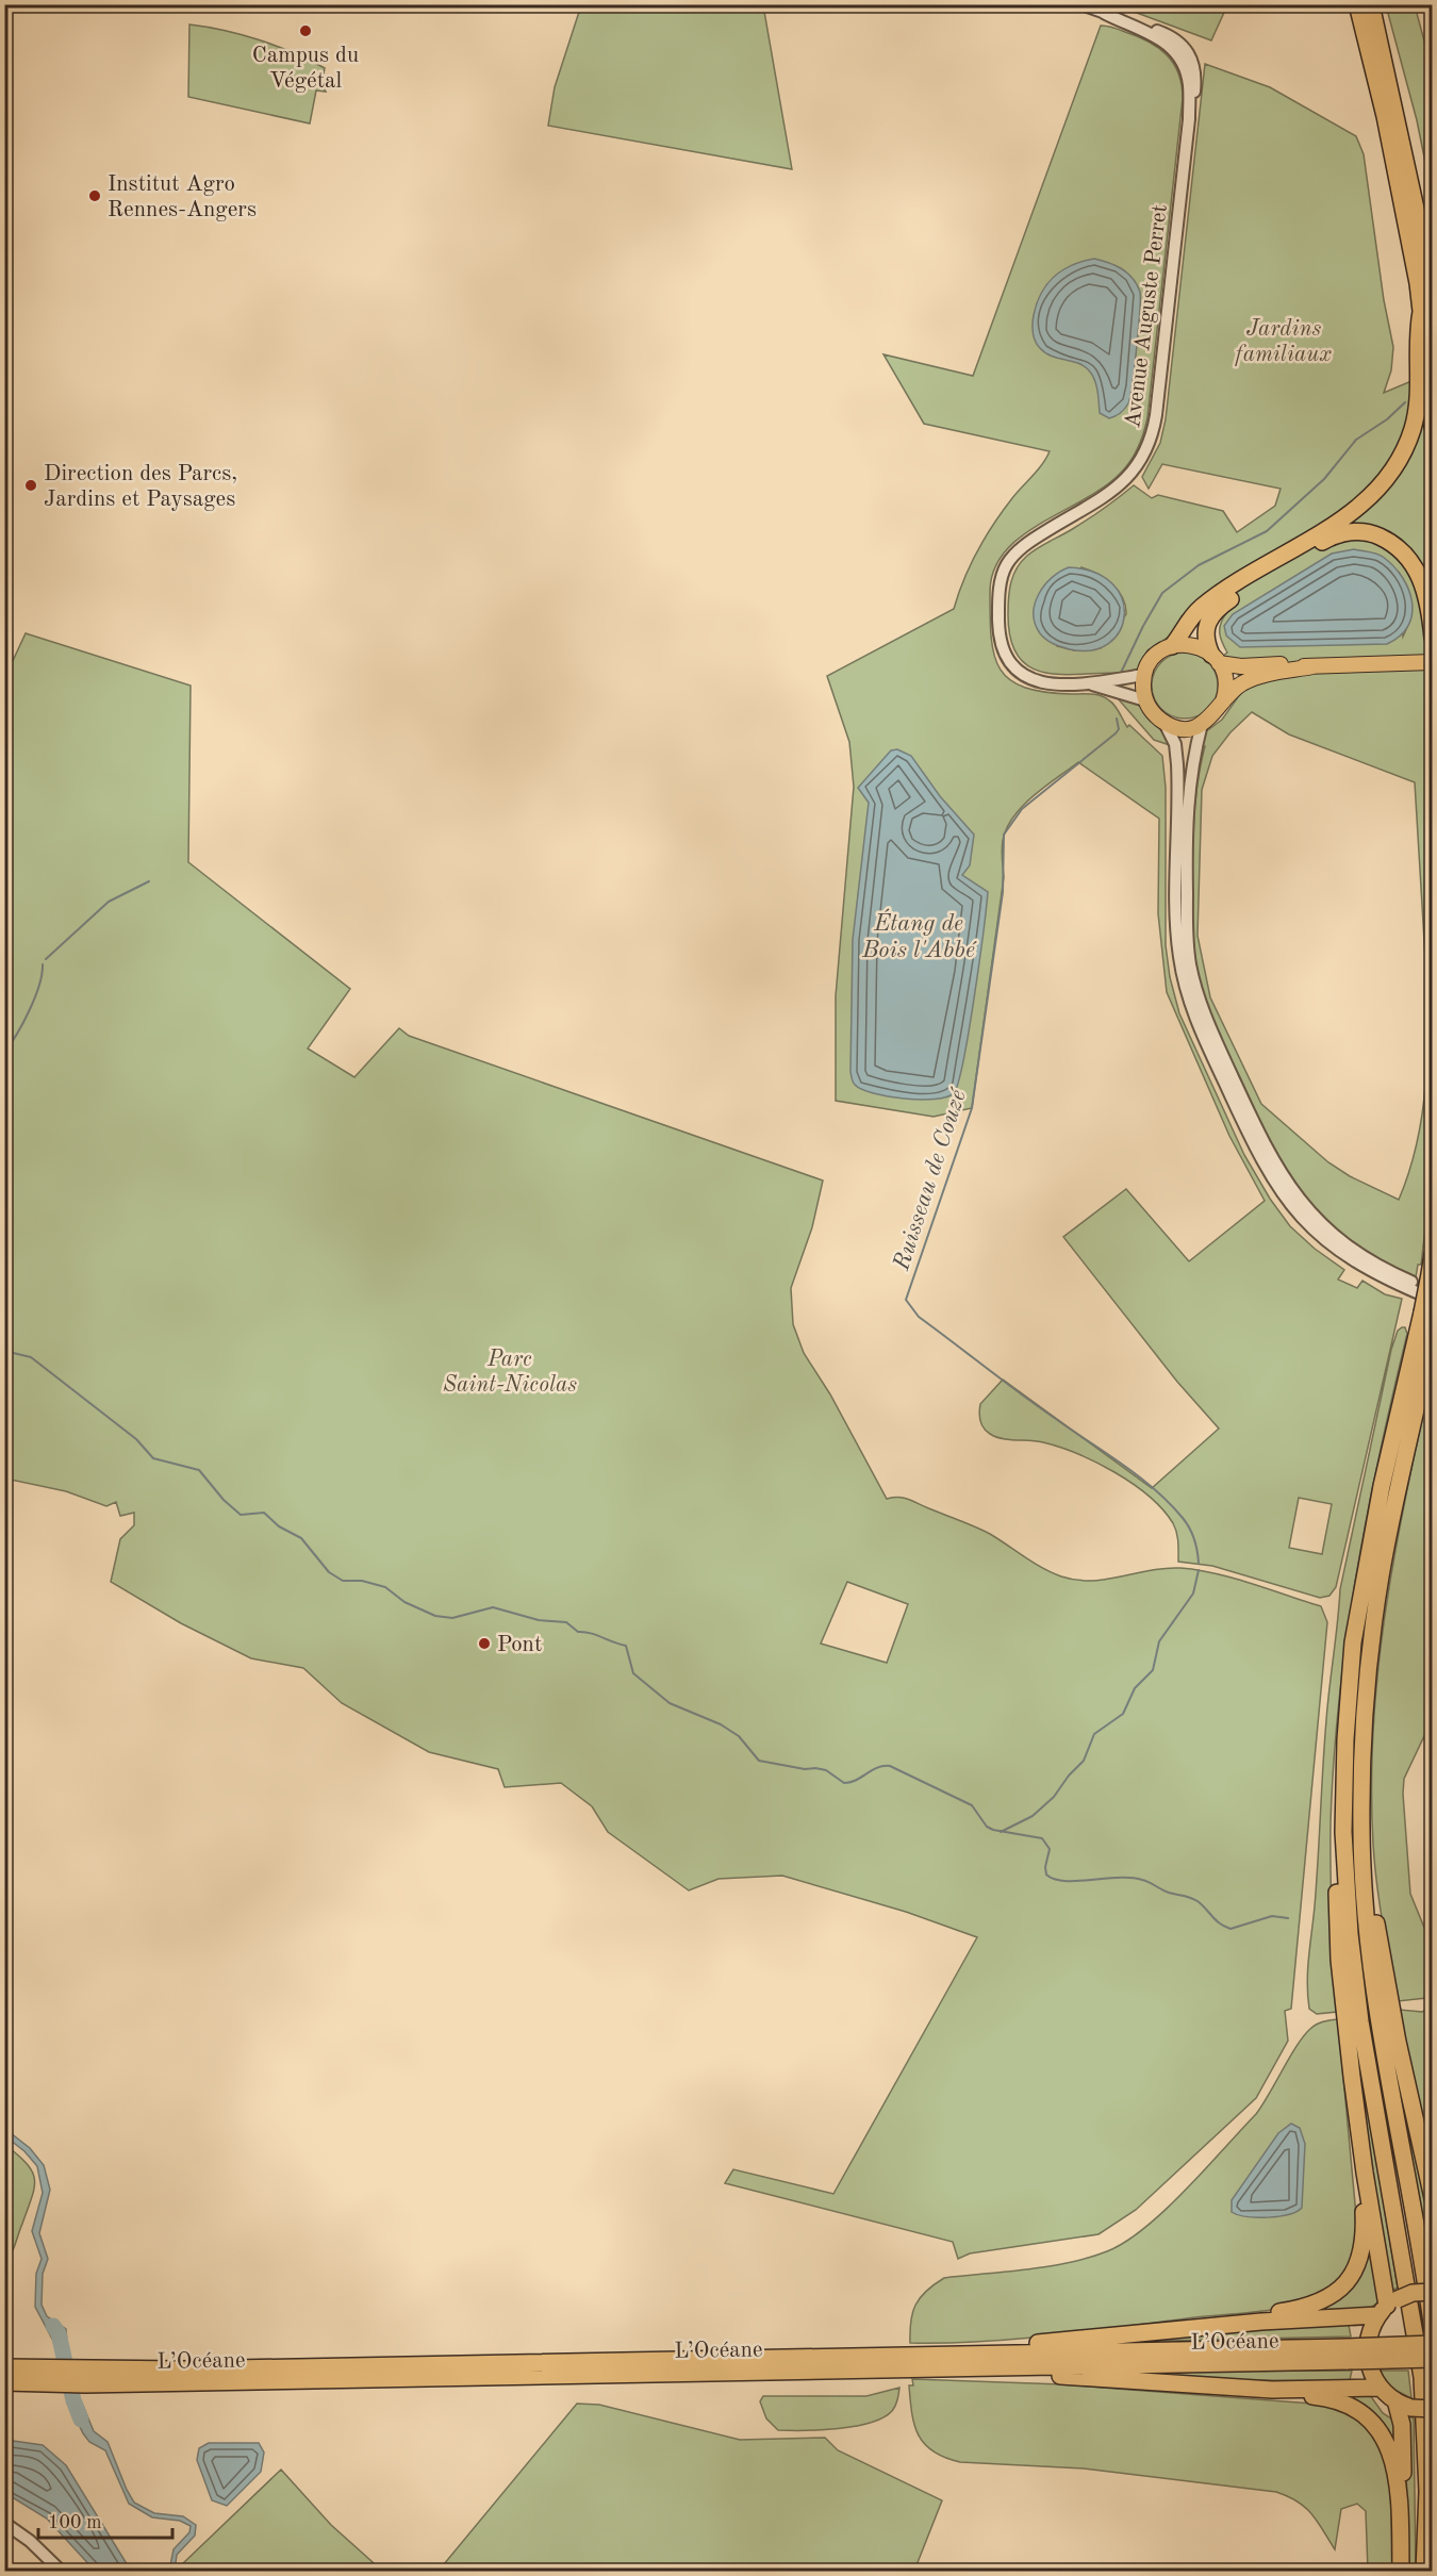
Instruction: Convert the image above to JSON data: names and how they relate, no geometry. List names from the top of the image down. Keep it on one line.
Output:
{"streets":{"highway":["L’Océane"],"street":["Avenue Auguste Perret"]},"water":["Étang de Bois l'Abbé","Ruisseau de Couzé"],"parks":["Jardins familiaux","Parc Saint-Nicolas"],"places":["Campus du Végétal","Institut Agro Rennes-Angers","Direction des Parcs, Jardins et Paysages","Pont"],"scale_bar":"100 m"}
